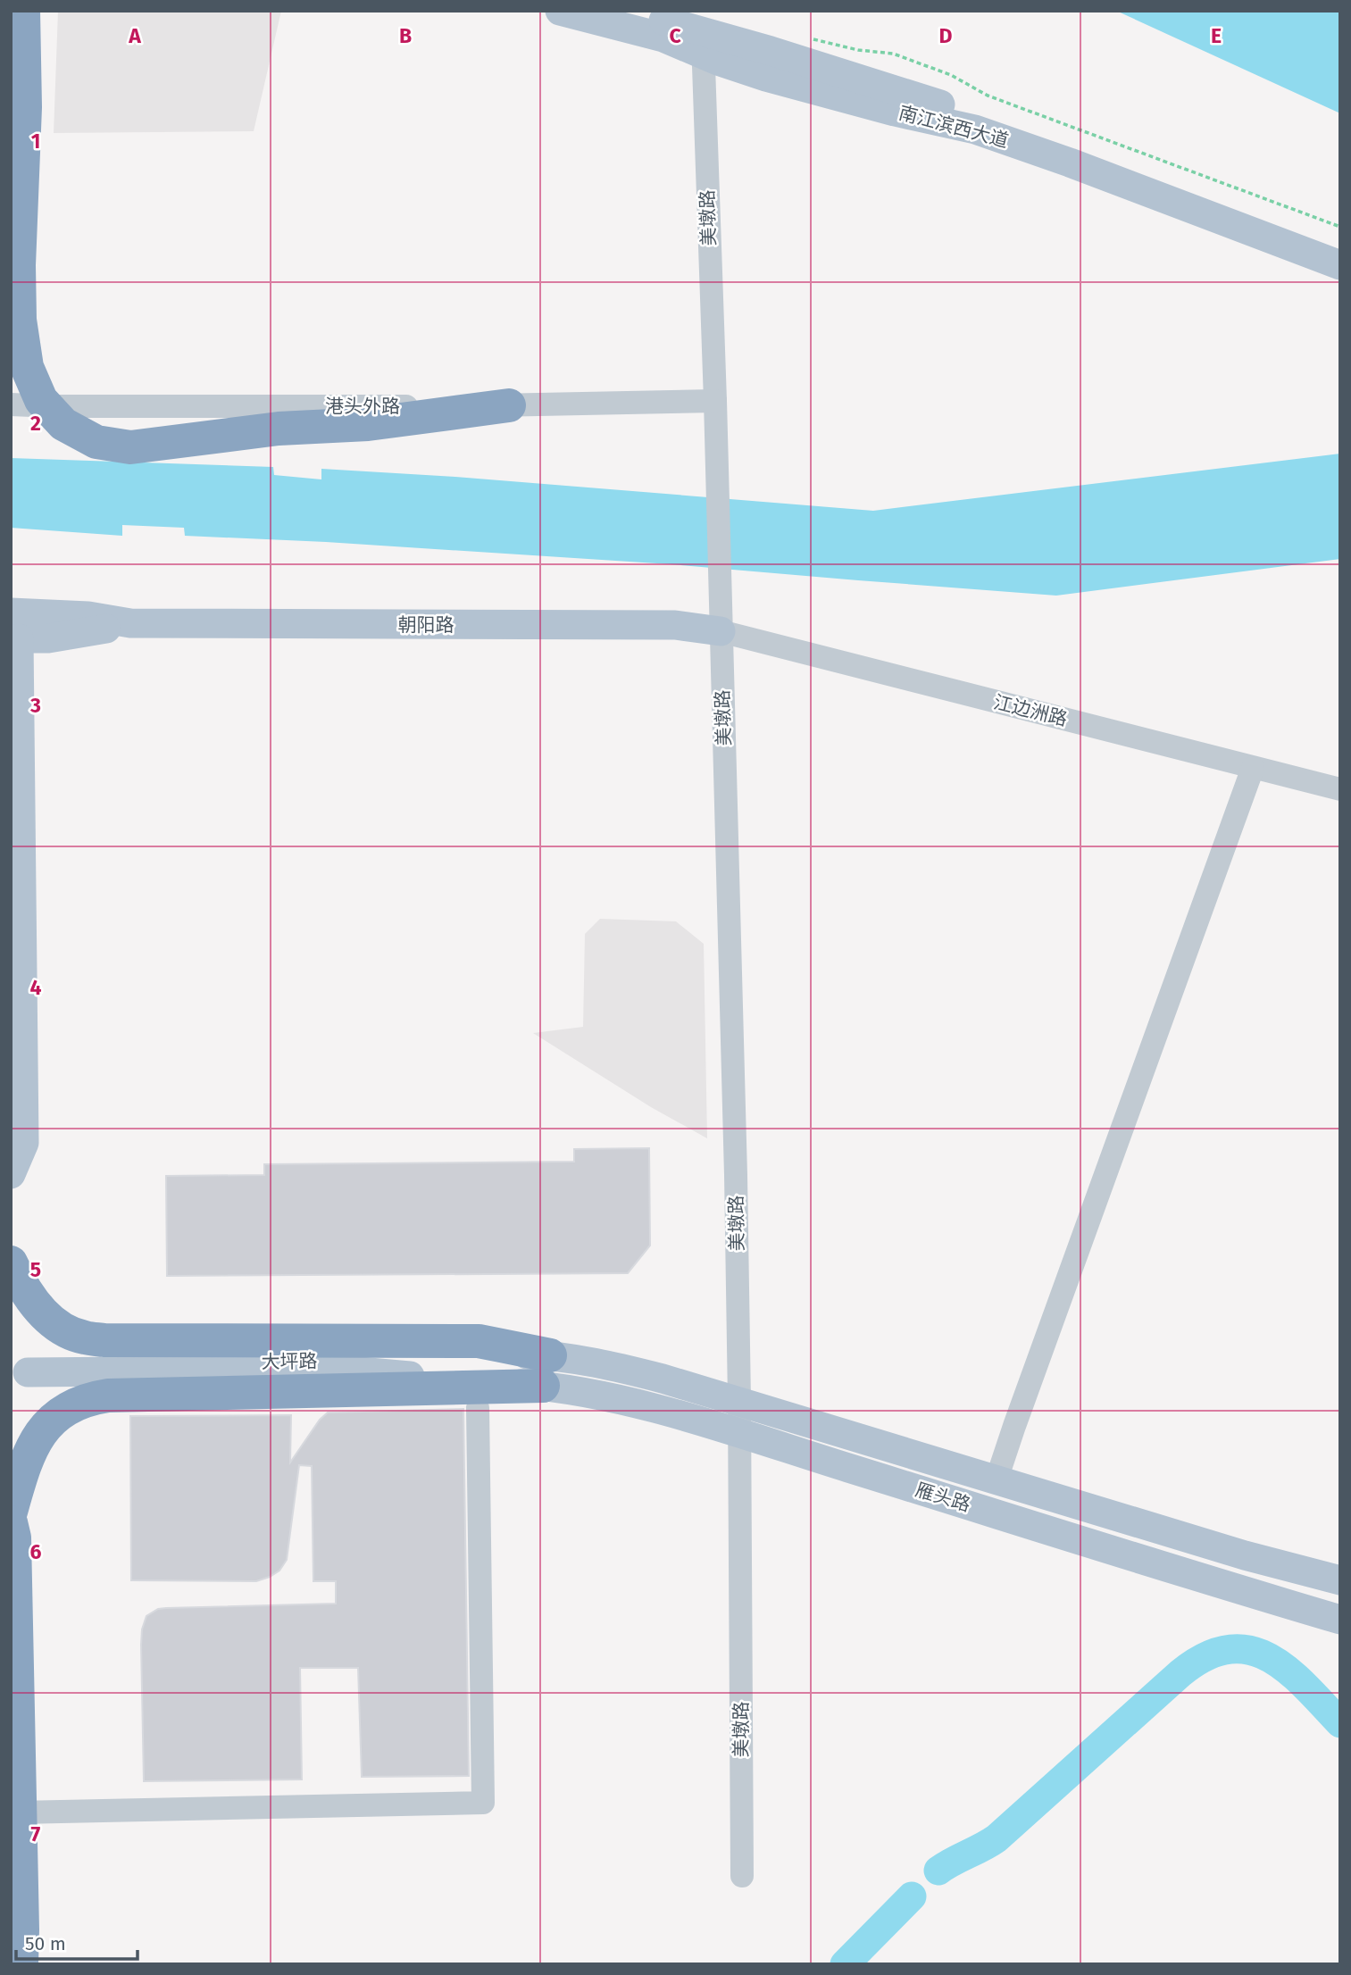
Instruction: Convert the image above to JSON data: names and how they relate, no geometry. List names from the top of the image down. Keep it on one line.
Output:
{"streets":{"main road":["南江滨西大道","朝阳路","大坪路","雁头路"],"street":["美墩路","港头外路","江边洲路"]},"crossings":[["南江滨西大道","美墩路"],["美墩路","港头外路"],["美墩路","朝阳路"],["美墩路","江边洲路"],["美墩路","雁头路"],["朝阳路","江边洲路"],["大坪路","雁头路"]],"scale_bar":"50 m","grid":{"columns":["A","B","C","D","E"],"rows":["1","2","3","4","5","6","7"]}}
